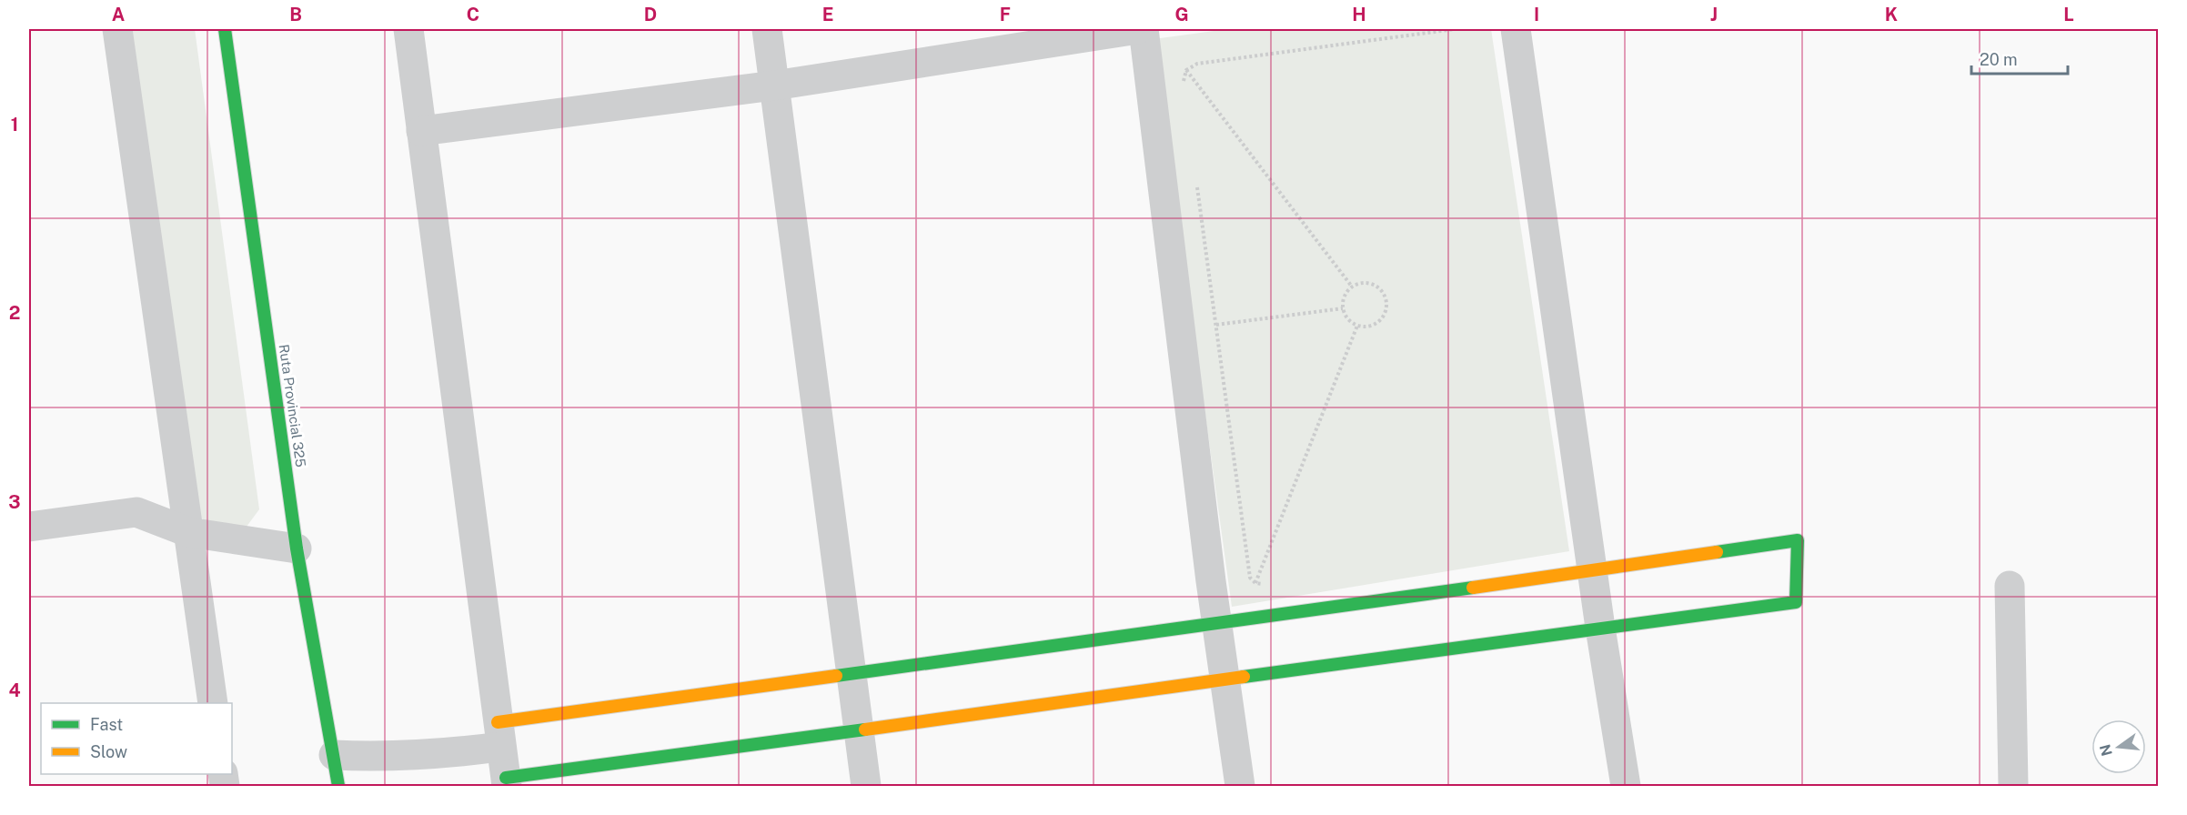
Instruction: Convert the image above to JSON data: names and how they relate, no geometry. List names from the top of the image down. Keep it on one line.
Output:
{"streets":{"street":["Ruta Provincial 325"]},"legend":["Fast","Slow"],"scale_bar":"20 m","north":"left","grid":{"columns":["A","B","C","D","E","F","G","H","I","J","K","L"],"rows":["1","2","3","4"]}}
